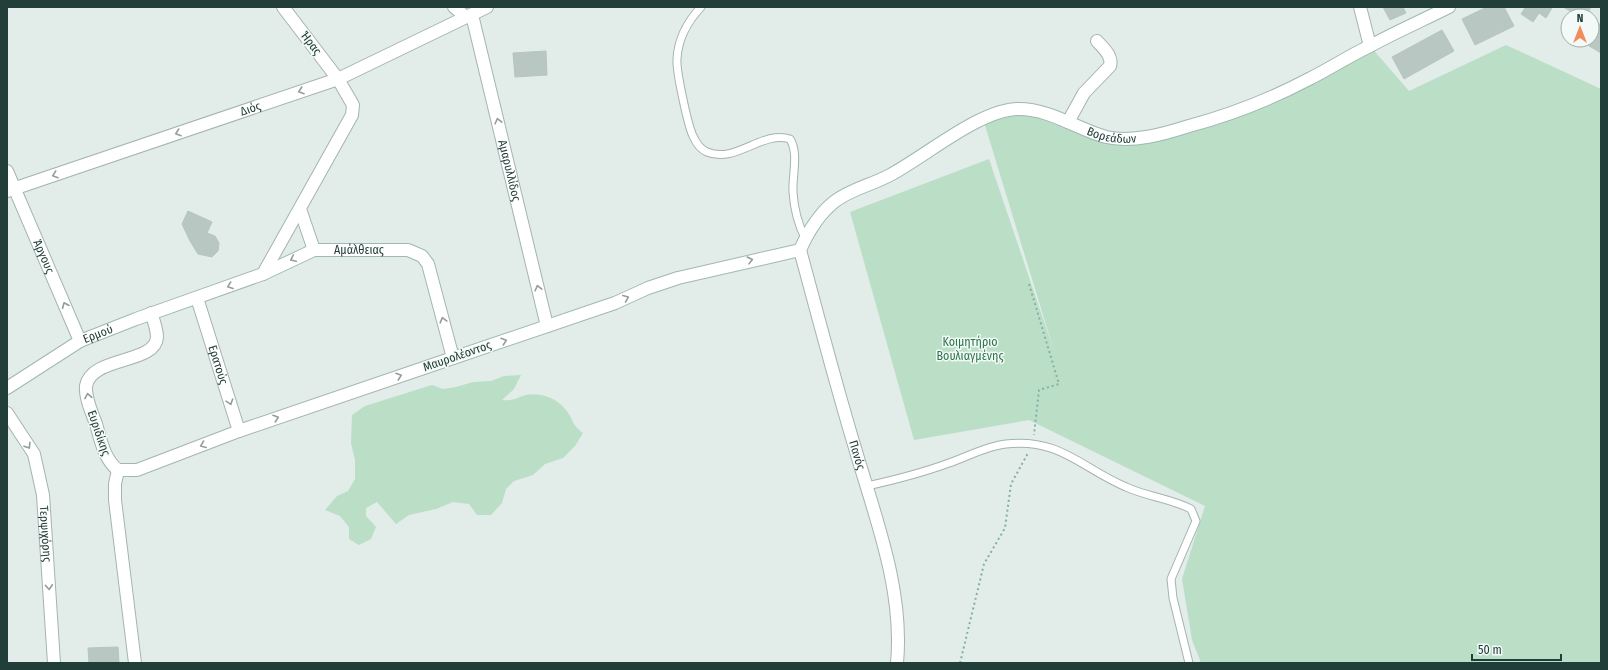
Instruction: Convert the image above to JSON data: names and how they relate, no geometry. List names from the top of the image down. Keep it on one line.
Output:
{"streets":{"street":["Ήρας","Διός","Βορεάδων","Αμαρυλλίδος","Αμάλθειας","Άργους","Ερμού","Μαυρολέοντος","Ερατούς","Ευριδίκης","Πανός","Τερψιχόρης"]},"crossings":[["Ήρας","Διός"],["Ήρας","Αμάλθειας"],["Διός","Αμαρυλλίδος"],["Διός","Άργους"],["Βορεάδων","Μαυρολέοντος"],["Βορεάδων","Πανός"],["Αμαρυλλίδος","Μαυρολέοντος"],["Αμάλθειας","Ερμού"],["Αμάλθειας","Μαυρολέοντος"],["Αμάλθειας","Ερατούς"],["Άργους","Ερμού"],["Ερμού","Ερατούς"],["Ερμού","Ευριδίκης"],["Μαυρολέοντος","Ερατούς"],["Μαυρολέοντος","Ευριδίκης"],["Μαυρολέοντος","Πανός"]],"one_way":["Διός","Αμαρυλλίδος","Άργους","Ερατούς","Τερψιχόρης"],"parks":["Κοιμητήριο Βουλιαγμένης"],"scale_bar":"50 m","north":"top"}
